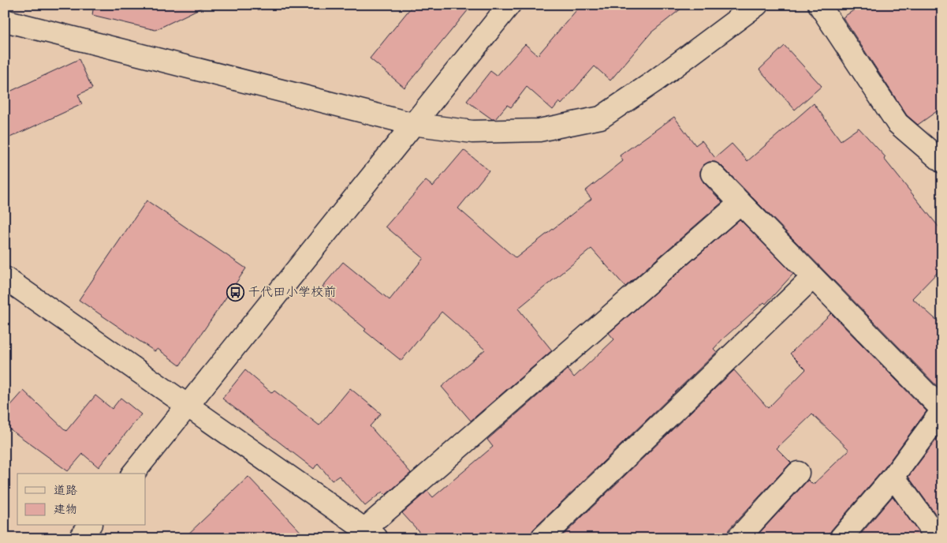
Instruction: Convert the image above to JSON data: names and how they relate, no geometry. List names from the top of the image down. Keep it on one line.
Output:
{"places":{"bus stop":["千代田小学校前"]},"legend":["道路","建物"]}
